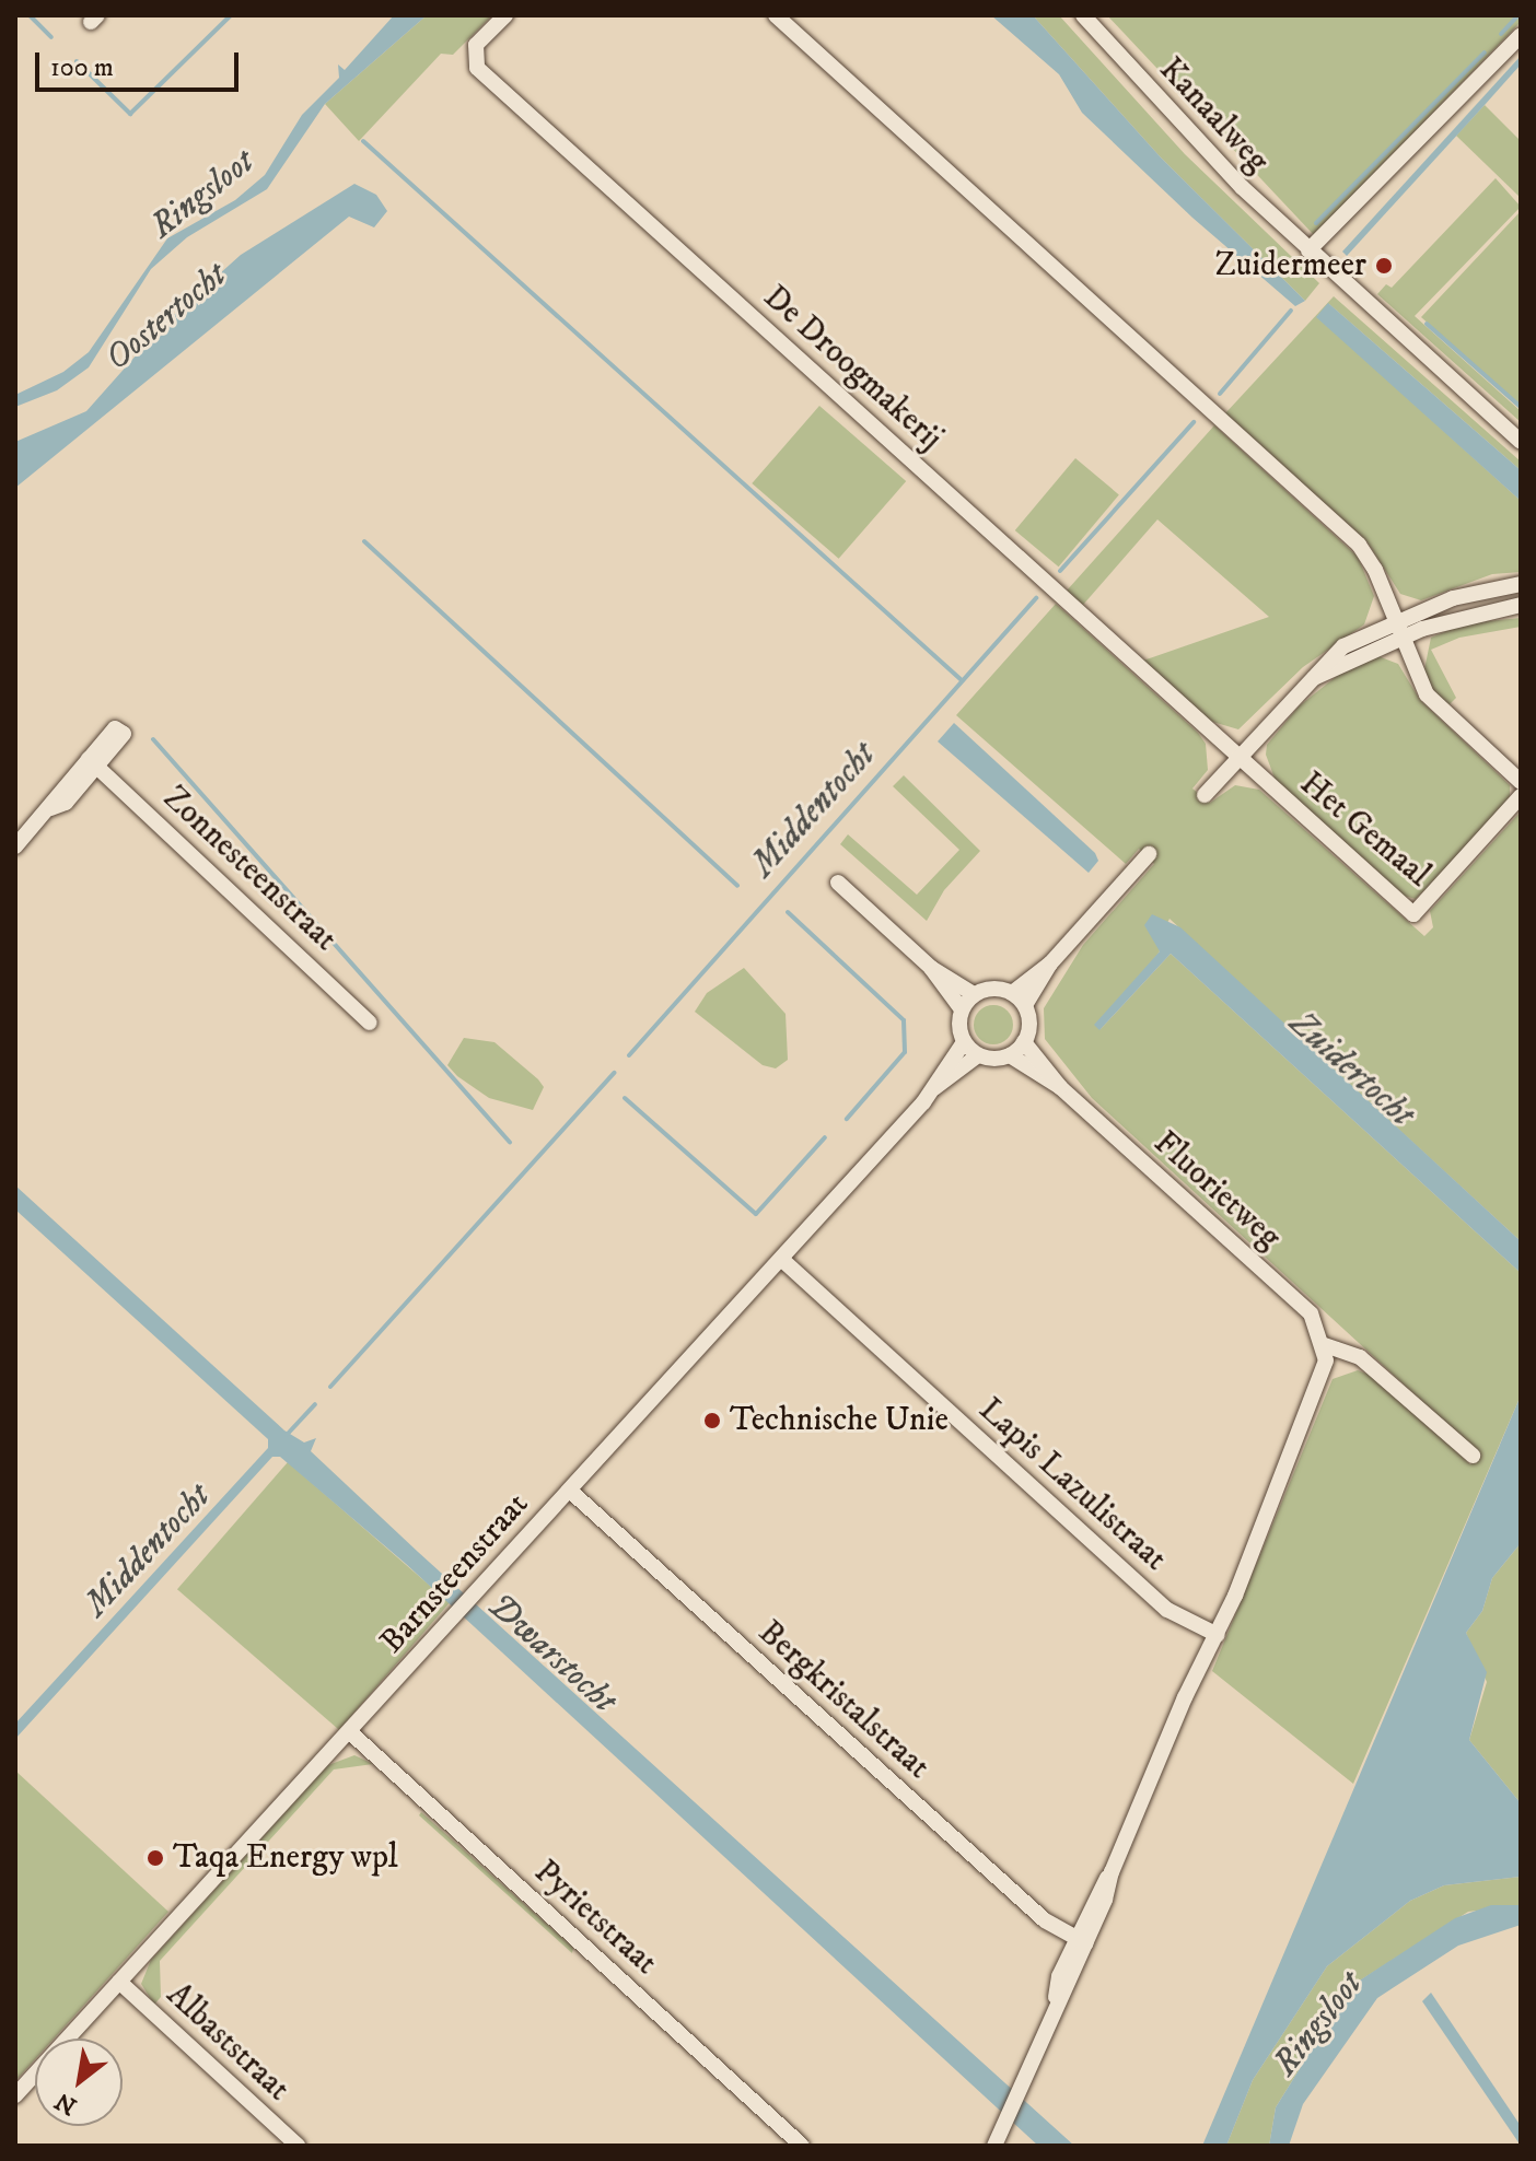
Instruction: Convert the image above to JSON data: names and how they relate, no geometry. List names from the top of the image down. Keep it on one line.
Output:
{"streets":{"street":["Kanaalweg","De Droogmakerij","Het Gemaal","Zonnesteenstraat","Fluorietweg","Lapis Lazulistraat","Barnsteenstraat","Bergkristalstraat","Pyrietstraat","Albaststraat"]},"crossings":[["De Droogmakerij","Het Gemaal"],["Fluorietweg","Barnsteenstraat"],["Lapis Lazulistraat","Barnsteenstraat"],["Barnsteenstraat","Bergkristalstraat"],["Barnsteenstraat","Pyrietstraat"],["Barnsteenstraat","Albaststraat"]],"water":["Ringsloot","Oostertocht","Middentocht","Zuidertocht","Dwarstocht"],"places":["Zuidermeer","Technische Unie","Taqa Energy wpl"],"scale_bar":"100 m","north":"bottom left"}
